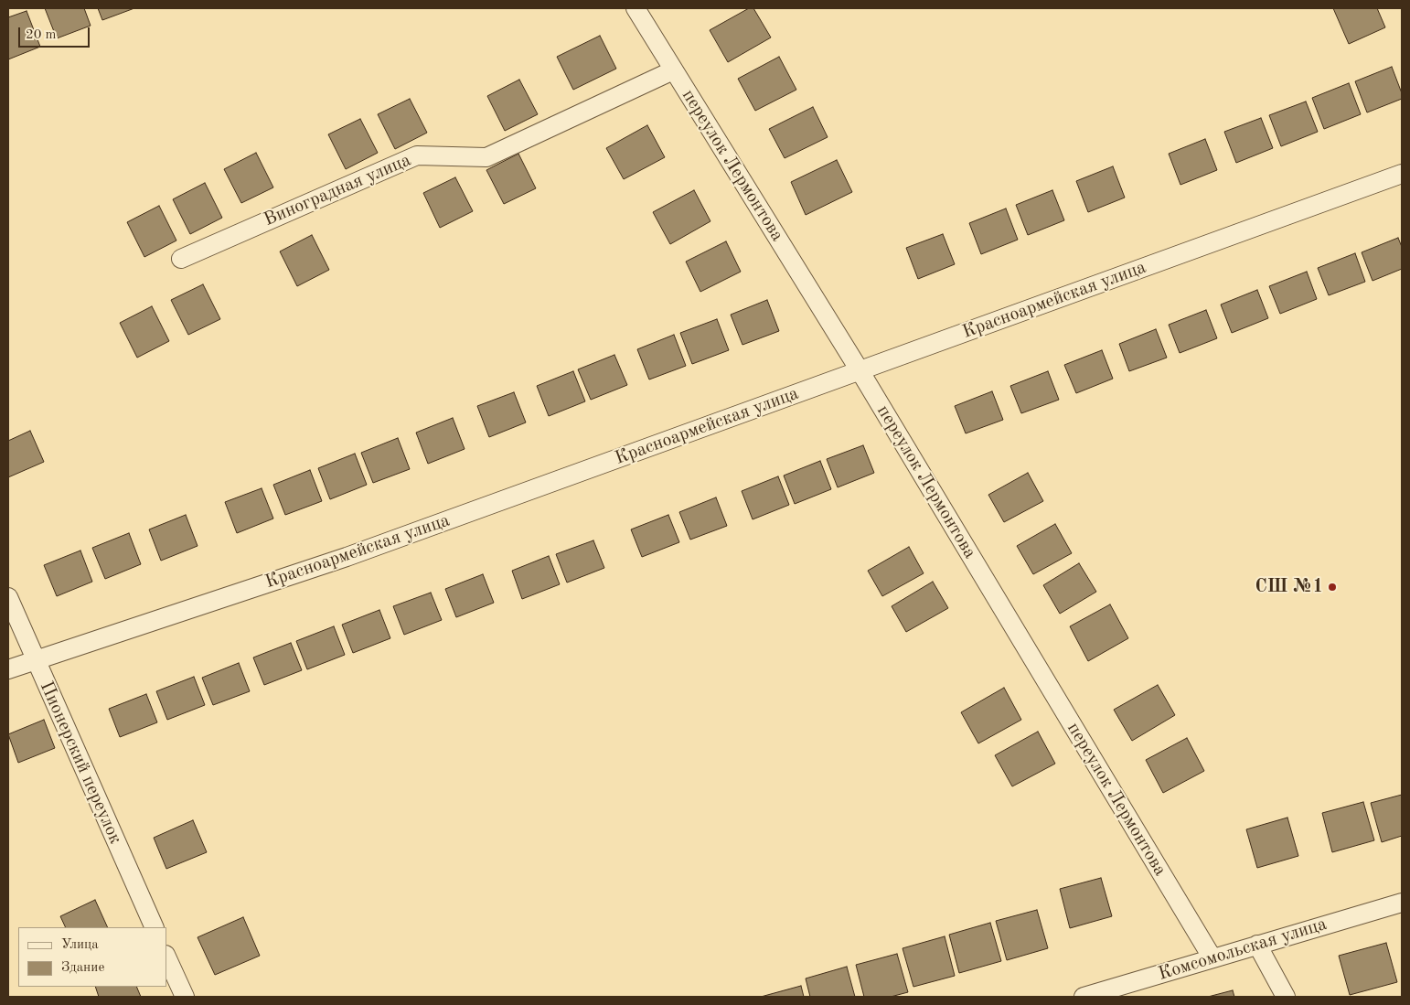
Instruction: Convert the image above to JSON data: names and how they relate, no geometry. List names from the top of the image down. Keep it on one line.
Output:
{"streets":{"street":["переулок Лермонтова","Виноградная улица","Красноармейская улица","Пионерский переулок","Комсомольская улица"]},"crossings":[["переулок Лермонтова","Виноградная улица"],["переулок Лермонтова","Красноармейская улица"],["переулок Лермонтова","Комсомольская улица"],["Красноармейская улица","Пионерский переулок"]],"places":["СШ №1"],"legend":["Улица","Здание"],"scale_bar":"20 m"}
